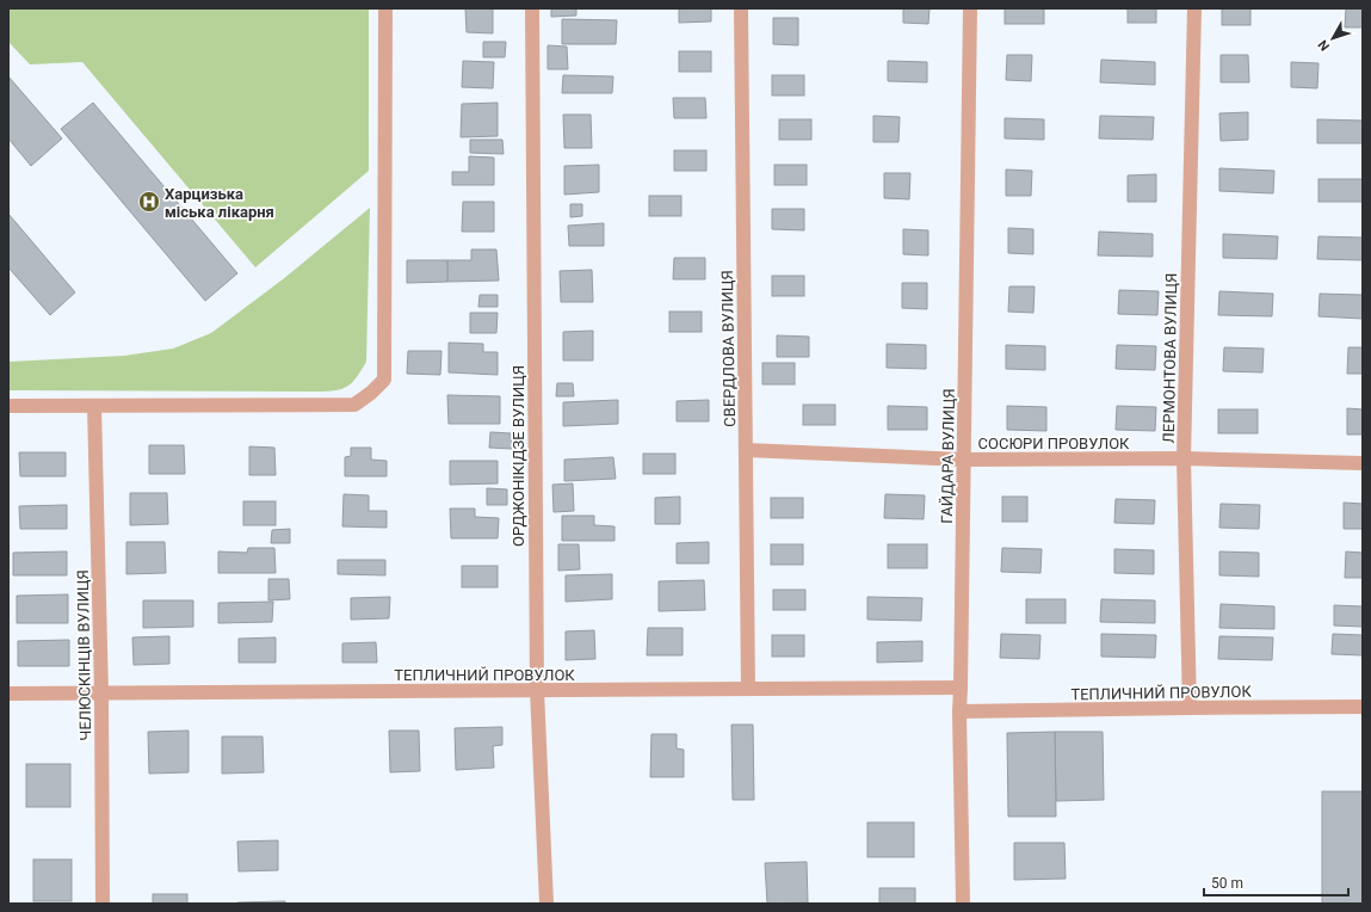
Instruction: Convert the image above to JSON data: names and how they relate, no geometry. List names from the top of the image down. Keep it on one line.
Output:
{"streets":{"street":["СВЕРДЛОВА ВУЛИЦЯ","ЛЕРМОНТОВА ВУЛИЦЯ","СОСЮРИ ПРОВУЛОК","ОРДЖОНІКІДЗЕ ВУЛИЦЯ","ГАЙДАРА ВУЛИЦЯ","ЧЕЛЮСКІНЦІВ ВУЛИЦЯ","ТЕПЛИЧНИЙ ПРОВУЛОК"]},"crossings":[["СВЕРДЛОВА ВУЛИЦЯ","СОСЮРИ ПРОВУЛОК"],["СВЕРДЛОВА ВУЛИЦЯ","ТЕПЛИЧНИЙ ПРОВУЛОК"],["ЛЕРМОНТОВА ВУЛИЦЯ","СОСЮРИ ПРОВУЛОК"],["ЛЕРМОНТОВА ВУЛИЦЯ","ТЕПЛИЧНИЙ ПРОВУЛОК"],["СОСЮРИ ПРОВУЛОК","ГАЙДАРА ВУЛИЦЯ"],["ОРДЖОНІКІДЗЕ ВУЛИЦЯ","ТЕПЛИЧНИЙ ПРОВУЛОК"],["ГАЙДАРА ВУЛИЦЯ","ТЕПЛИЧНИЙ ПРОВУЛОК"],["ЧЕЛЮСКІНЦІВ ВУЛИЦЯ","ТЕПЛИЧНИЙ ПРОВУЛОК"]],"places":{"hospital":["Харцизька міська лікарня"]},"scale_bar":"50 m","north":"bottom left"}
